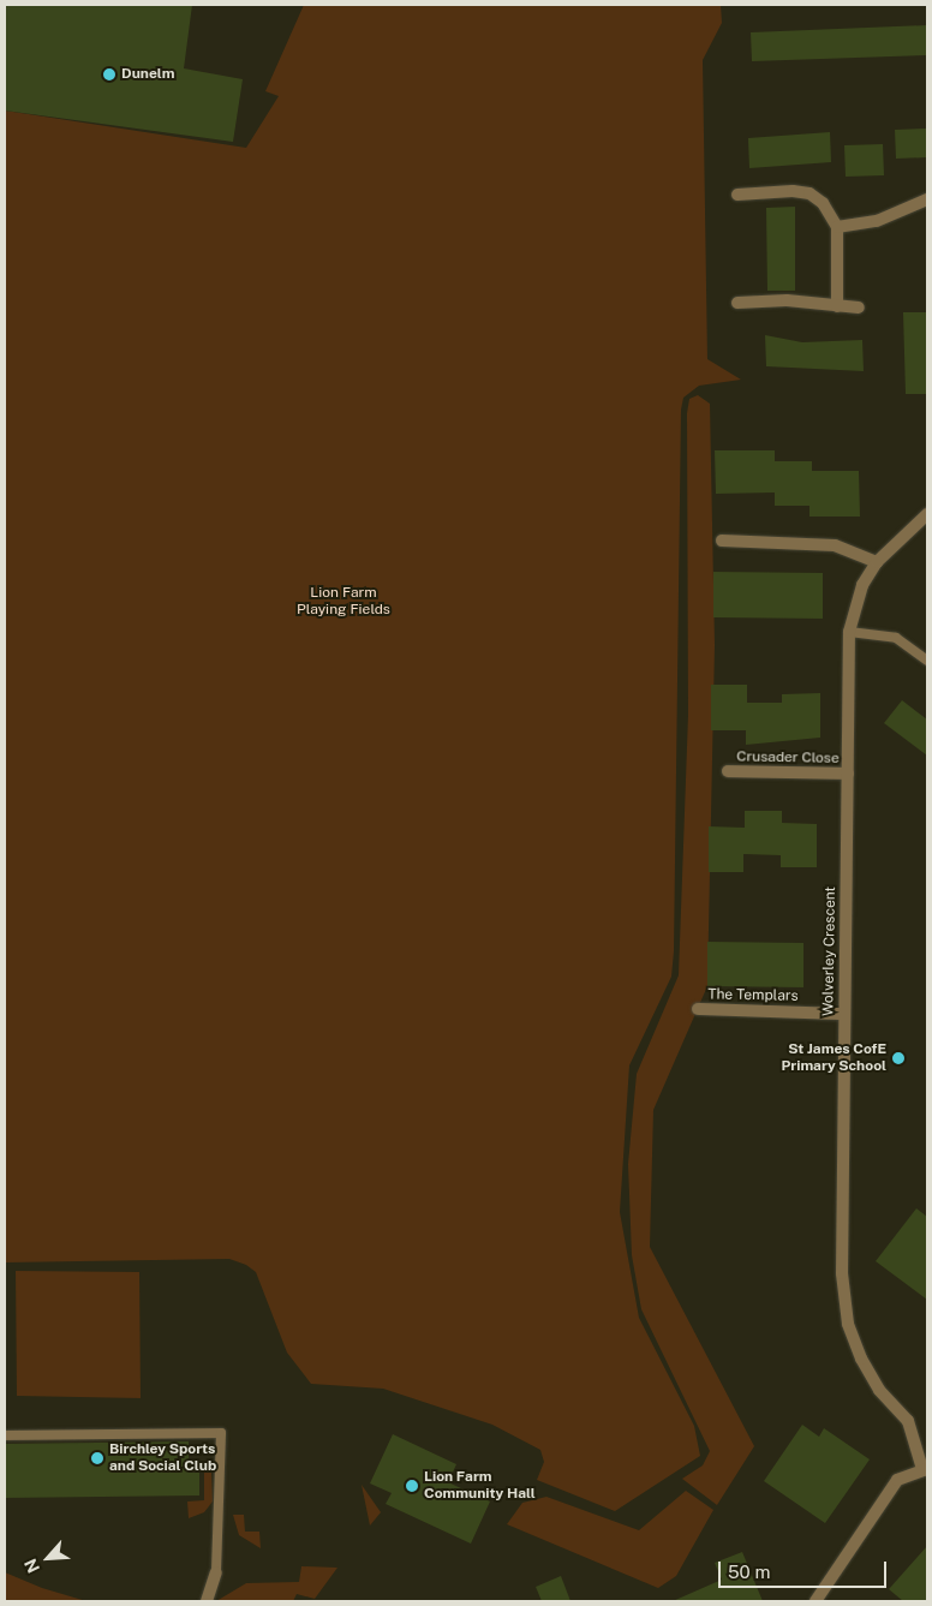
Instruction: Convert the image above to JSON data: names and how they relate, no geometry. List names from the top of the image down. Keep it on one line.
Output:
{"streets":{"street":["Crusader Close","Wolverley Crescent","The Templars"]},"crossings":[["Crusader Close","Wolverley Crescent"],["Wolverley Crescent","The Templars"]],"parks":["Lion Farm Playing Fields"],"places":["Dunelm","St James CofE Primary School","Birchley Sports and Social Club","Lion Farm Community Hall"],"scale_bar":"50 m","north":"bottom left"}
